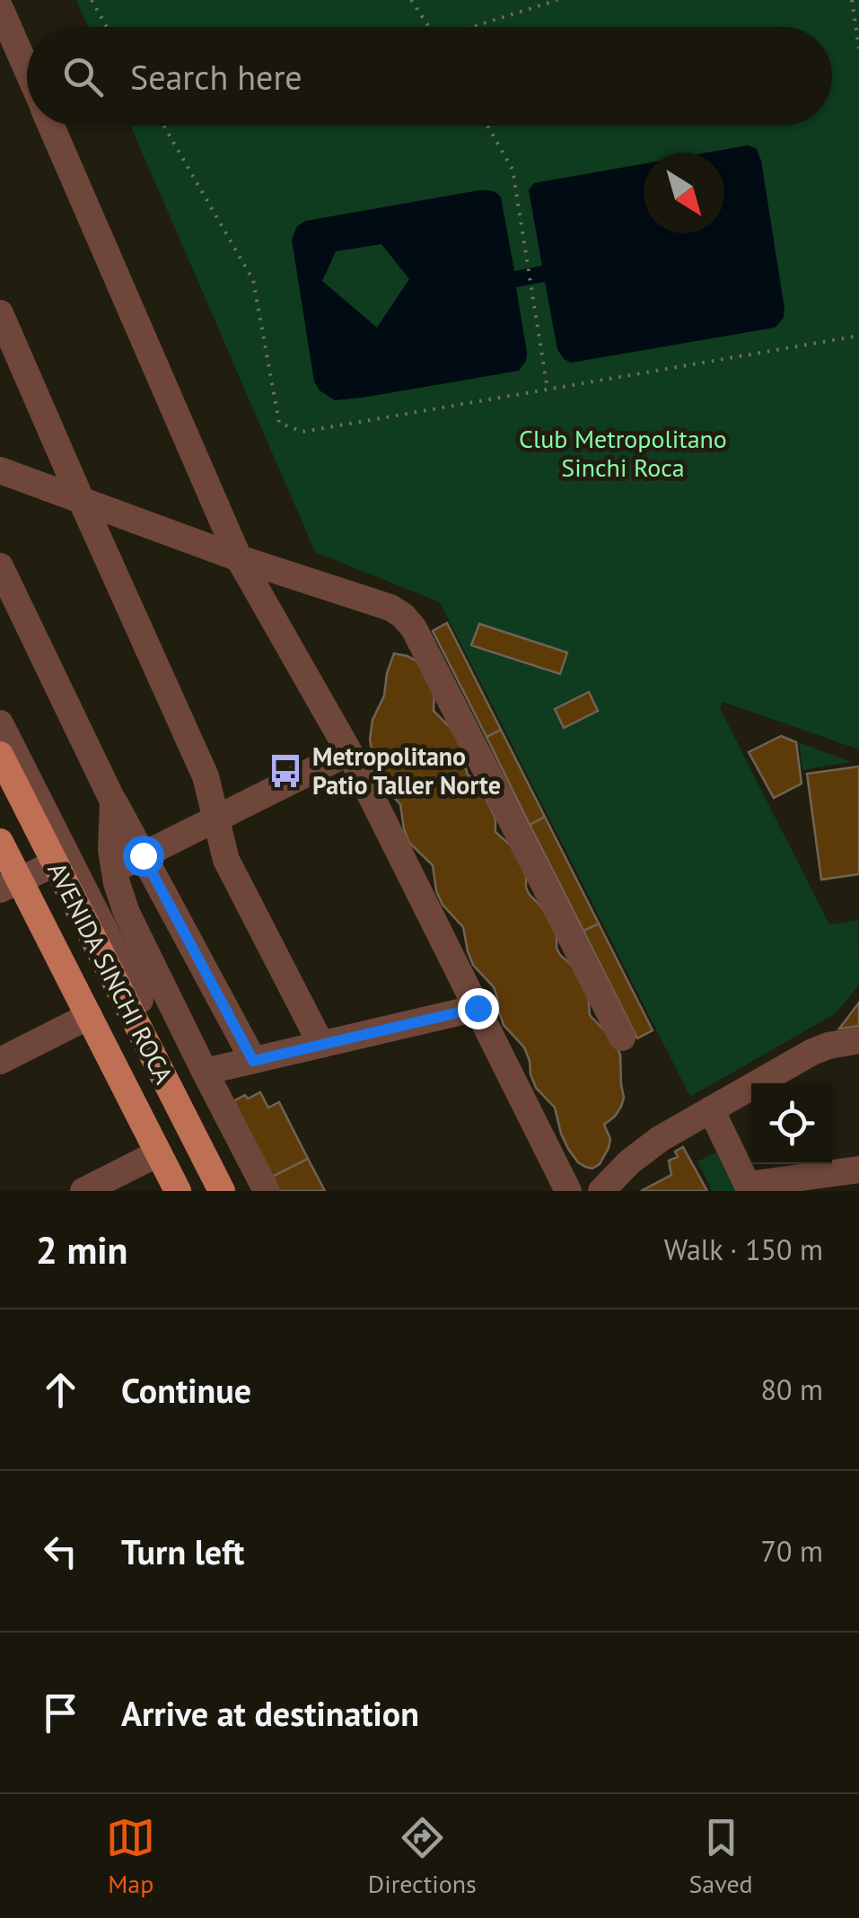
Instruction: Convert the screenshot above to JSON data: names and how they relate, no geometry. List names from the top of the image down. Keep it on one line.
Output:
{"streets":{"main road":["AVENIDA SINCHI ROCA"]},"parks":["Club Metropolitano Sinchi Roca"],"places":{"bus stop":["Metropolitano Patio Taller Norte"]},"north":"bottom right","page":{"search":"Search here","heading":["2 min","Walk · 150 m"],"list":[["Continue","80 m"],["Turn left","70 m"],"Arrive at destination"],"nav":["Map","Directions","Saved"]}}
